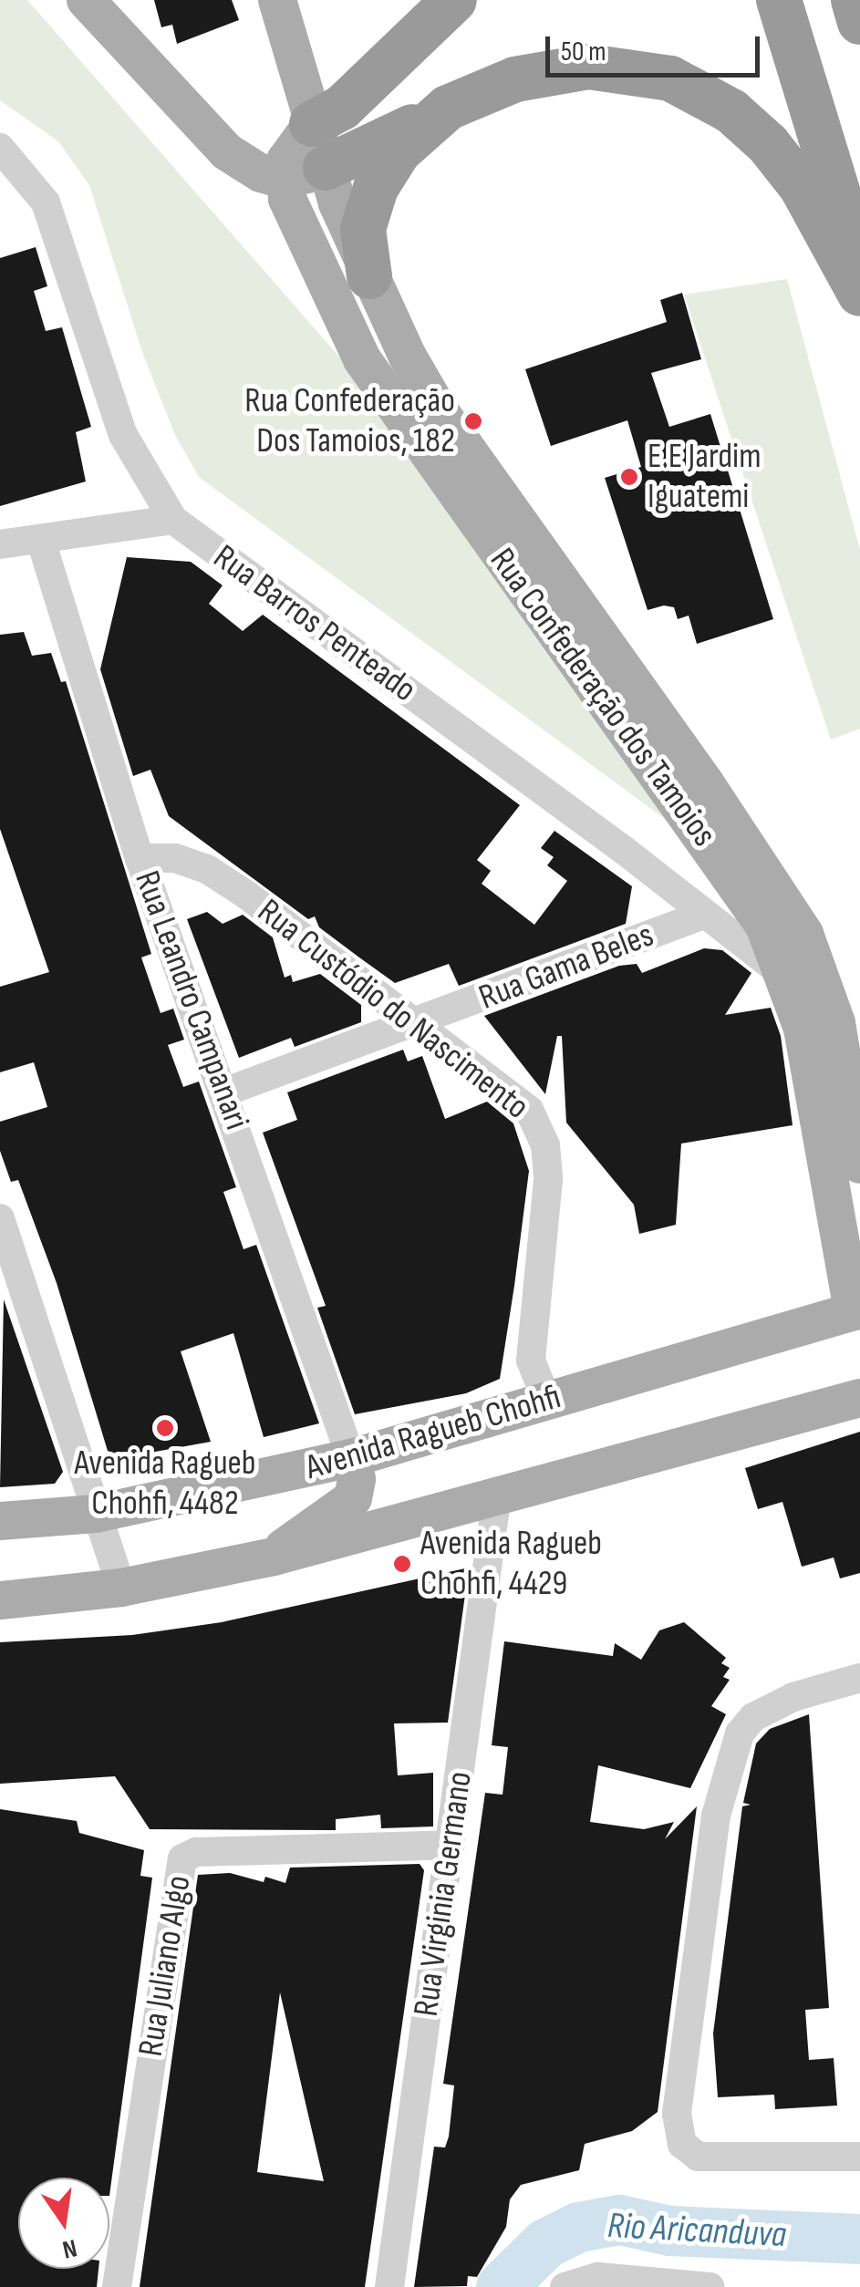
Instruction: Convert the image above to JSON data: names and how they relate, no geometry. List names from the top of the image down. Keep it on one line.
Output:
{"streets":{"main road":["Rua Confederação dos Tamoios","Avenida Ragueb Chohfi"],"street":["Rua Barros Penteado","Rua Gama Beles","Rua Leandro Campanari","Rua Custódio do Nascimento","Rua Virginia Germano","Rua Juliano Algo"]},"crossings":[["Rua Barros Penteado","Rua Confederação dos Tamoios"],["Rua Barros Penteado","Rua Gama Beles"],["Rua Confederação dos Tamoios","Avenida Ragueb Chohfi"],["Rua Gama Beles","Rua Leandro Campanari"],["Rua Gama Beles","Rua Custódio do Nascimento"],["Rua Leandro Campanari","Rua Custódio do Nascimento"],["Rua Leandro Campanari","Avenida Ragueb Chohfi"],["Rua Custódio do Nascimento","Avenida Ragueb Chohfi"],["Rua Virginia Germano","Rua Juliano Algo"]],"water":["Rio Aricanduva"],"places":["Rua Confederação Dos Tamoios, 182","E.E Jardim Iguatemi","Avenida Ragueb Chohfi, 4482","Avenida Ragueb Chohfi, 4429"],"scale_bar":"50 m","north":"bottom"}
